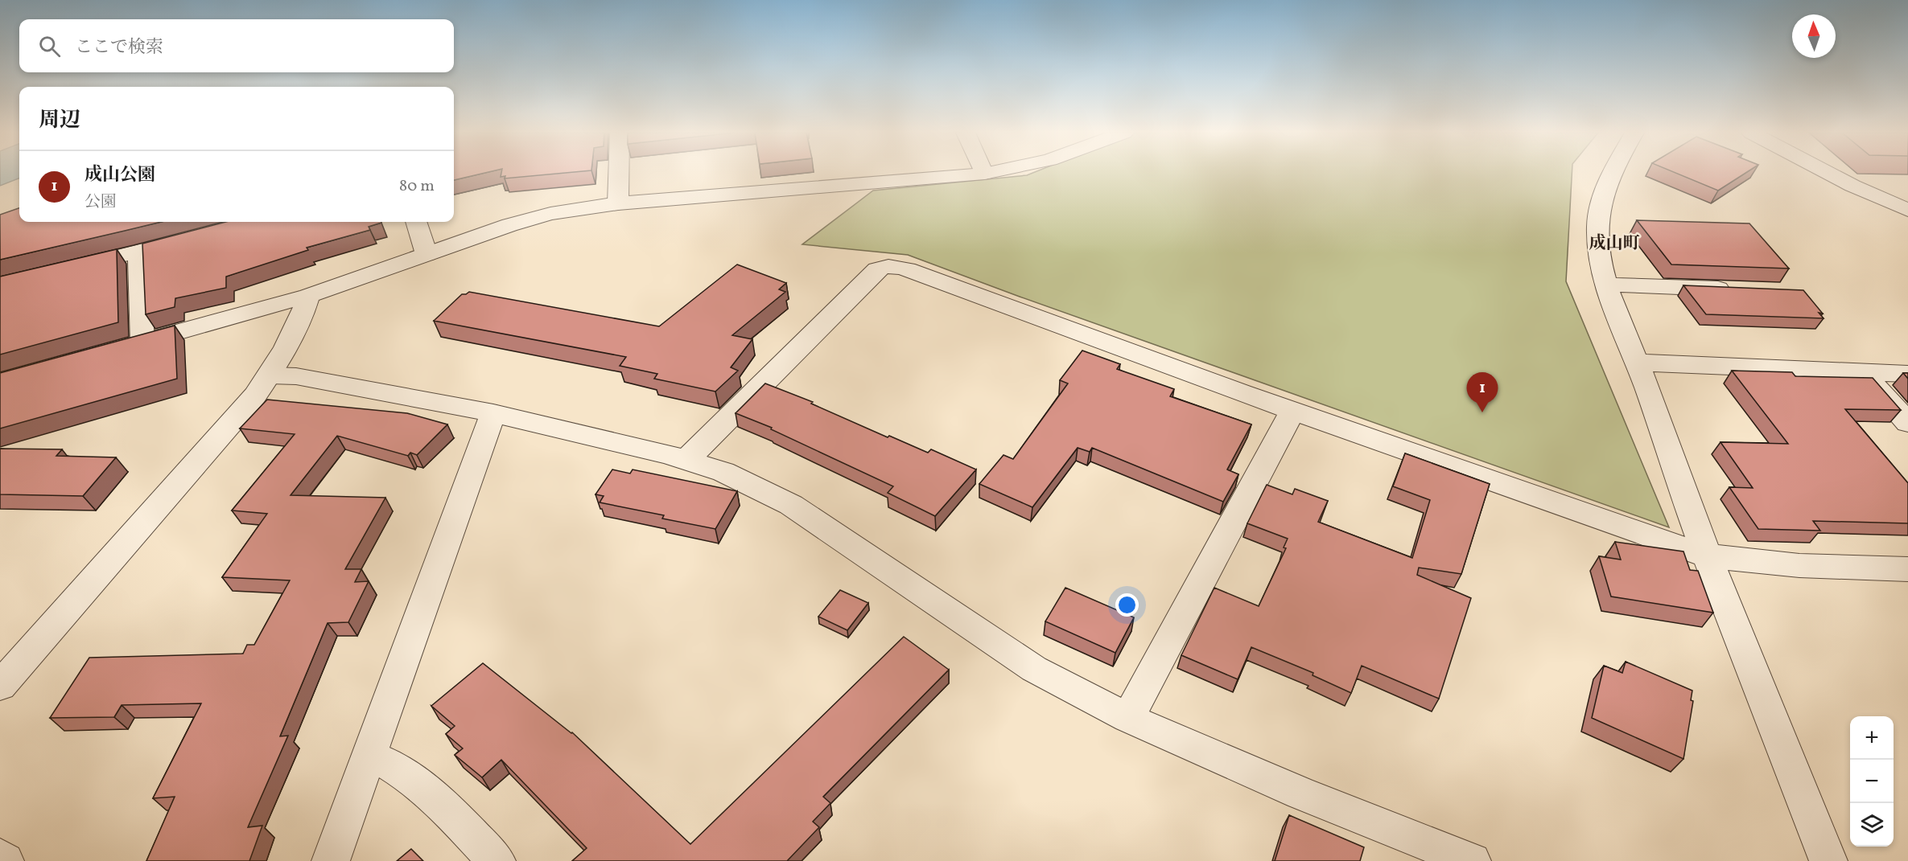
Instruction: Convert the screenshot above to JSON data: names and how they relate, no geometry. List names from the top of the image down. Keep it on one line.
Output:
{"districts":["成山町"],"north":"top","page":{"search":"ここで検索","heading":"周辺","list":[{"mark":"1","name":"成山公園","note":"公園","value":"80 m"}],"pins":"1","map_buttons":["+","−"]}}
